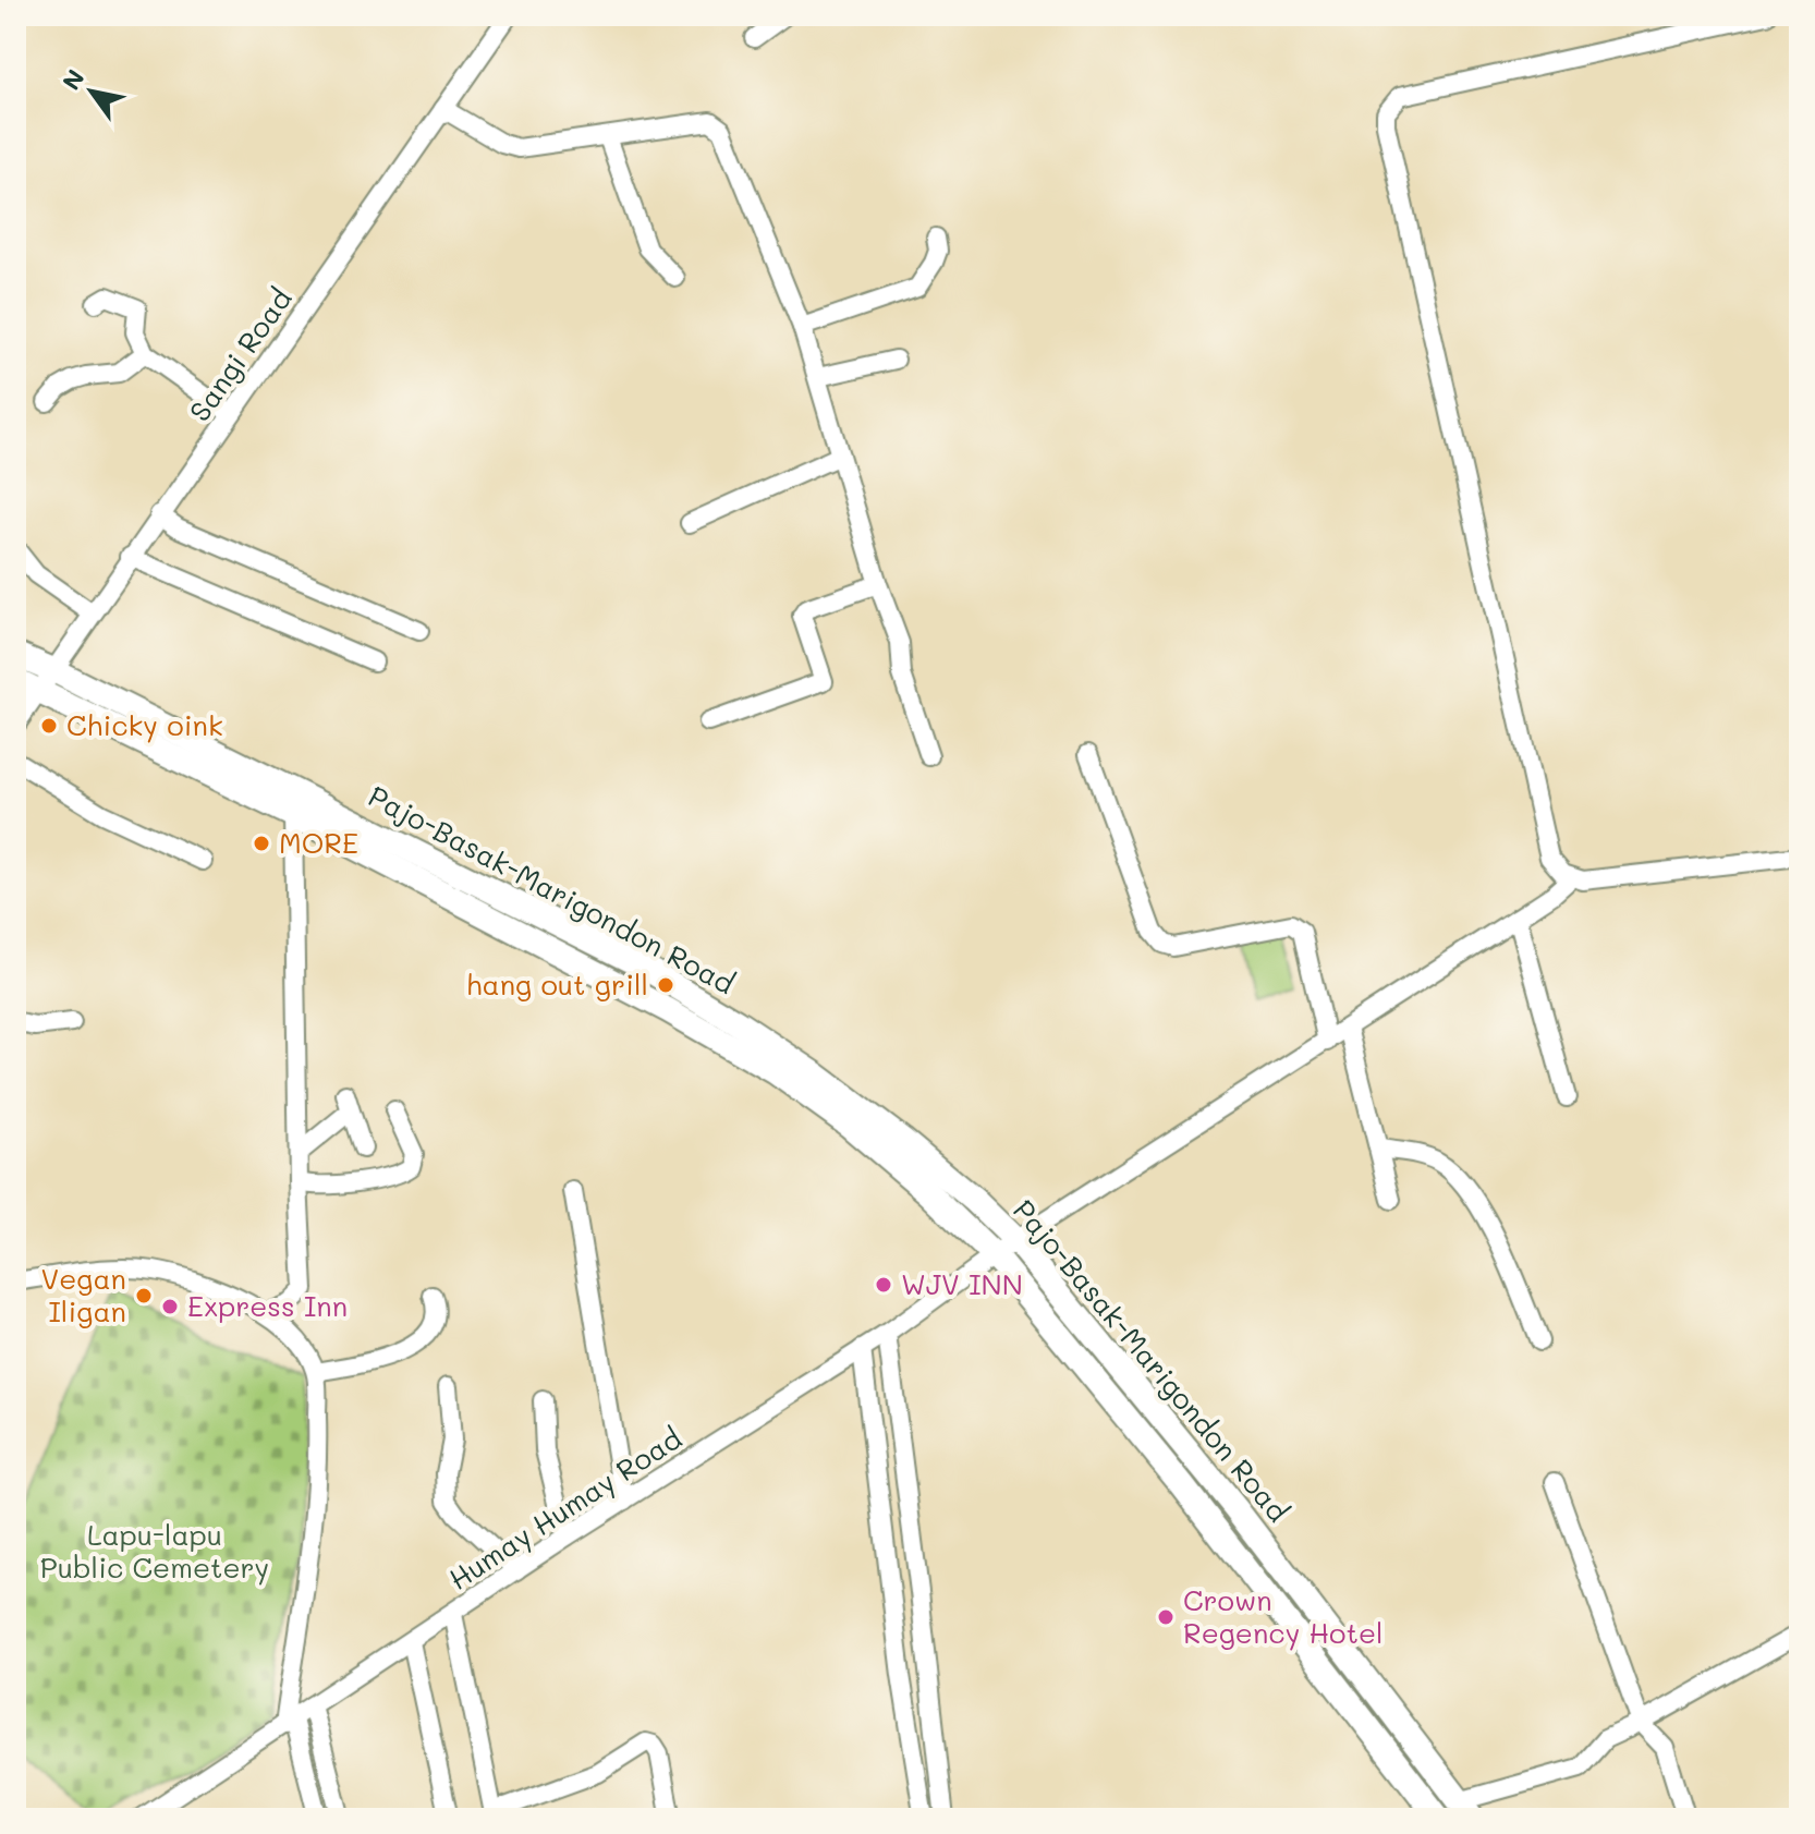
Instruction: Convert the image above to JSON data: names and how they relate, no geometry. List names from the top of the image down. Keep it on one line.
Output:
{"streets":{"main road":["Pajo-Basak-Marigondon Road"],"street":["Sangi Road","Humay Humay Road"]},"crossings":[["Sangi Road","Pajo-Basak-Marigondon Road"],["Pajo-Basak-Marigondon Road","Humay Humay Road"]],"parks":["Lapu-lapu Public Cemetery"],"places":["Chicky oink","MORE","hang out grill","WJV INN","Vegan Iligan","Express Inn","Crown Regency Hotel"],"north":"top left"}
